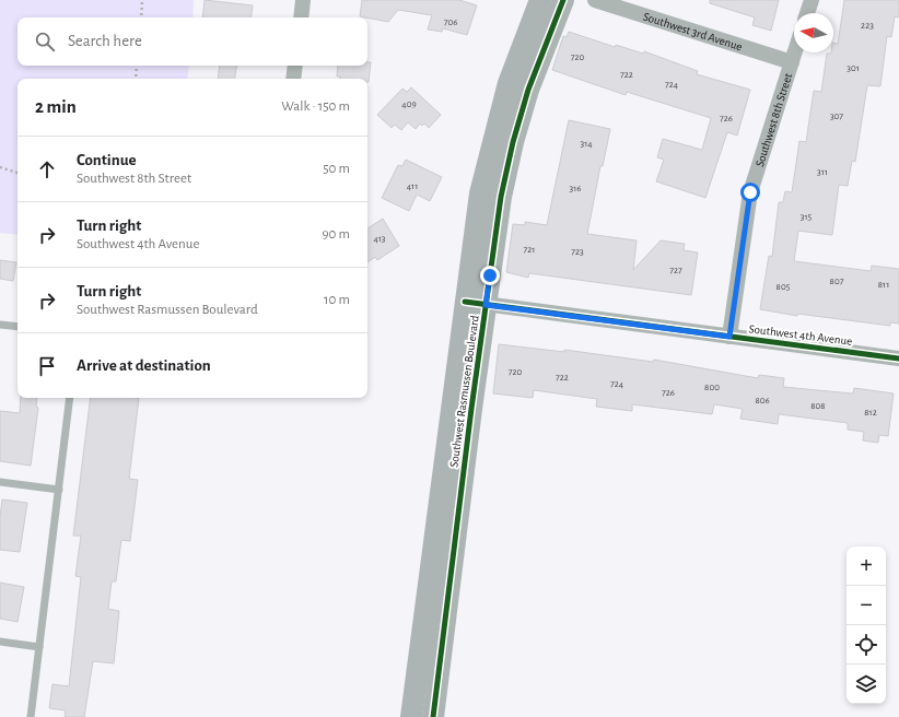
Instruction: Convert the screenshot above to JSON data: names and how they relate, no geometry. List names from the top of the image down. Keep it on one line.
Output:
{"streets":{"street":["Southwest 3rd Avenue","Southwest 8th Street","Southwest 4th Avenue","Southwest Rasmussen Boulevard"]},"crossings":[["Southwest 3rd Avenue","Southwest 8th Street"],["Southwest 8th Street","Southwest 4th Avenue"],["Southwest 4th Avenue","Southwest Rasmussen Boulevard"]],"house_numbers":["706","223","720","301","722","724","409","307","726","314","311","411","316","315","413","721","723","727","807","811","805","720","722","724","800","726","806","808","812"],"north":"left","page":{"search":"Search here","heading":["2 min","Walk · 150 m"],"list":[["Continue","Southwest 8th Street","50 m"],["Turn right","Southwest 4th Avenue","90 m"],["Turn right","Southwest Rasmussen Boulevard","10 m"],"Arrive at destination"],"map_buttons":["+","−"]}}
